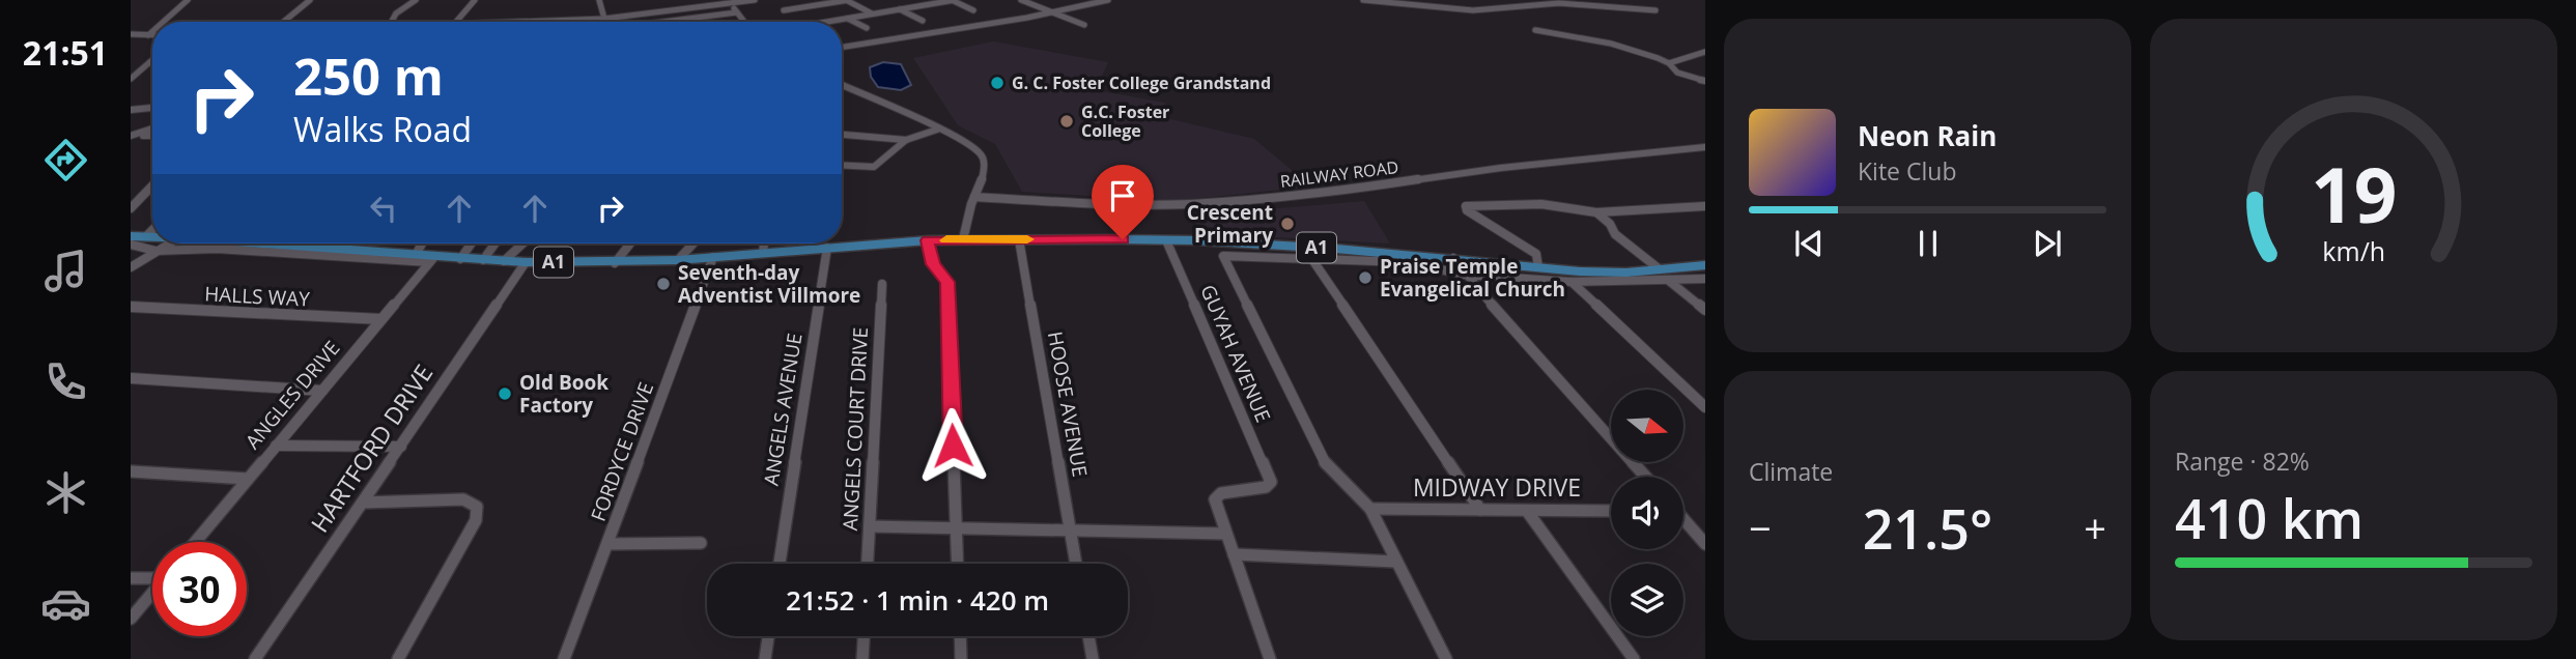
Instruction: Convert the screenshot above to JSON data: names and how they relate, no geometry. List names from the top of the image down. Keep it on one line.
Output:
{"streets":{"main road":["A1"],"street":["RAILWAY ROAD","HALLS WAY","GUYAH AVENUE","ANGLES DRIVE","HOOSE AVENUE","ANGELS AVENUE","ANGELS COURT DRIVE","HARTFORD DRIVE","FORDYCE DRIVE","MIDWAY DRIVE"]},"crossings":[["A1","GUYAH AVENUE"],["A1","ANGLES DRIVE"],["A1","HOOSE AVENUE"],["A1","ANGELS AVENUE"],["A1","HARTFORD DRIVE"],["A1","FORDYCE DRIVE"],["HALLS WAY","ANGLES DRIVE"]],"places":["G. C. Foster College Grandstand","G.C. Foster College","Crescent Primary","Praise Temple Evangelical Church","Seventh-day Adventist Villmore","Old Book Factory"],"north":"right","page":{"tabs":"21:51","turn":["250 m","Walks Road"],"song":["Neon Rain","Kite Club"],"tile":["Climate",["Range · 82%","410 km"]],"heat":["−","21.5°","+"],"limit":"30","trip":"21:52 · 1 min · 420 m","gauge":["19","km/h"]}}
